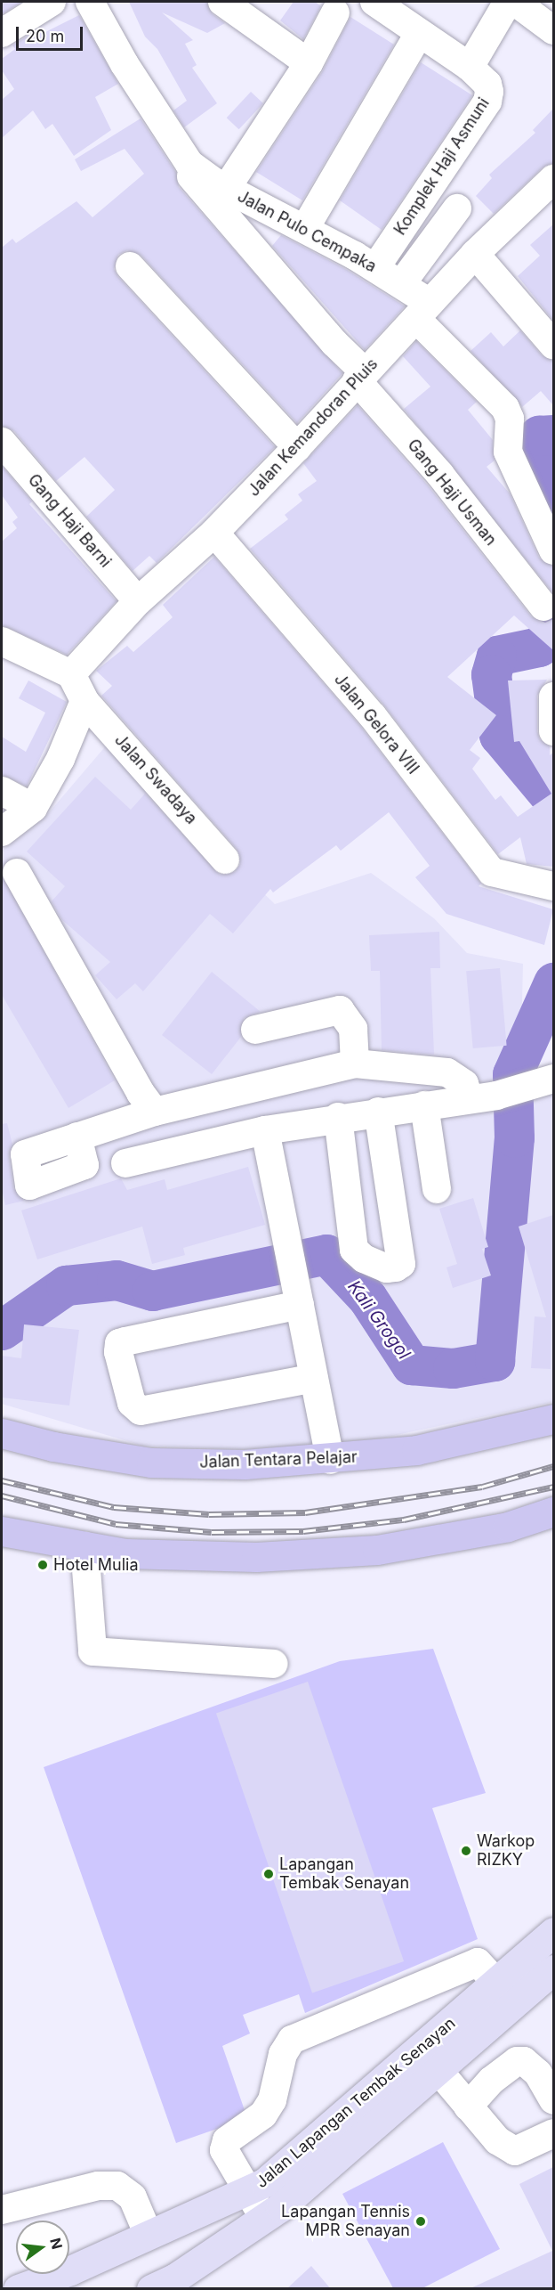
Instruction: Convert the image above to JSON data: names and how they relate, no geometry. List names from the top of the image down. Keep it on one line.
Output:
{"streets":{"highway":["Jalan Tentara Pelajar"],"main road":["Jalan Lapangan Tembak Senayan"],"street":["Komplek Haji Asmuni","Jalan Pulo Cempaka","Jalan Kemandoran Pluis","Gang Haji Usman","Gang Haji Barni","Jalan Gelora VIII","Jalan Swadaya"]},"crossings":[["Komplek Haji Asmuni","Jalan Pulo Cempaka"],["Jalan Pulo Cempaka","Jalan Kemandoran Pluis"],["Jalan Pulo Cempaka","Gang Haji Usman"],["Jalan Kemandoran Pluis","Gang Haji Usman"],["Jalan Kemandoran Pluis","Gang Haji Barni"],["Jalan Kemandoran Pluis","Jalan Gelora VIII"],["Jalan Kemandoran Pluis","Jalan Swadaya"]],"water":["Kali Grogol"],"places":["Hotel Mulia","Warkop RIZKY","Lapangan Tembak Senayan","Lapangan Tennis MPR Senayan"],"scale_bar":"20 m","north":"right"}
